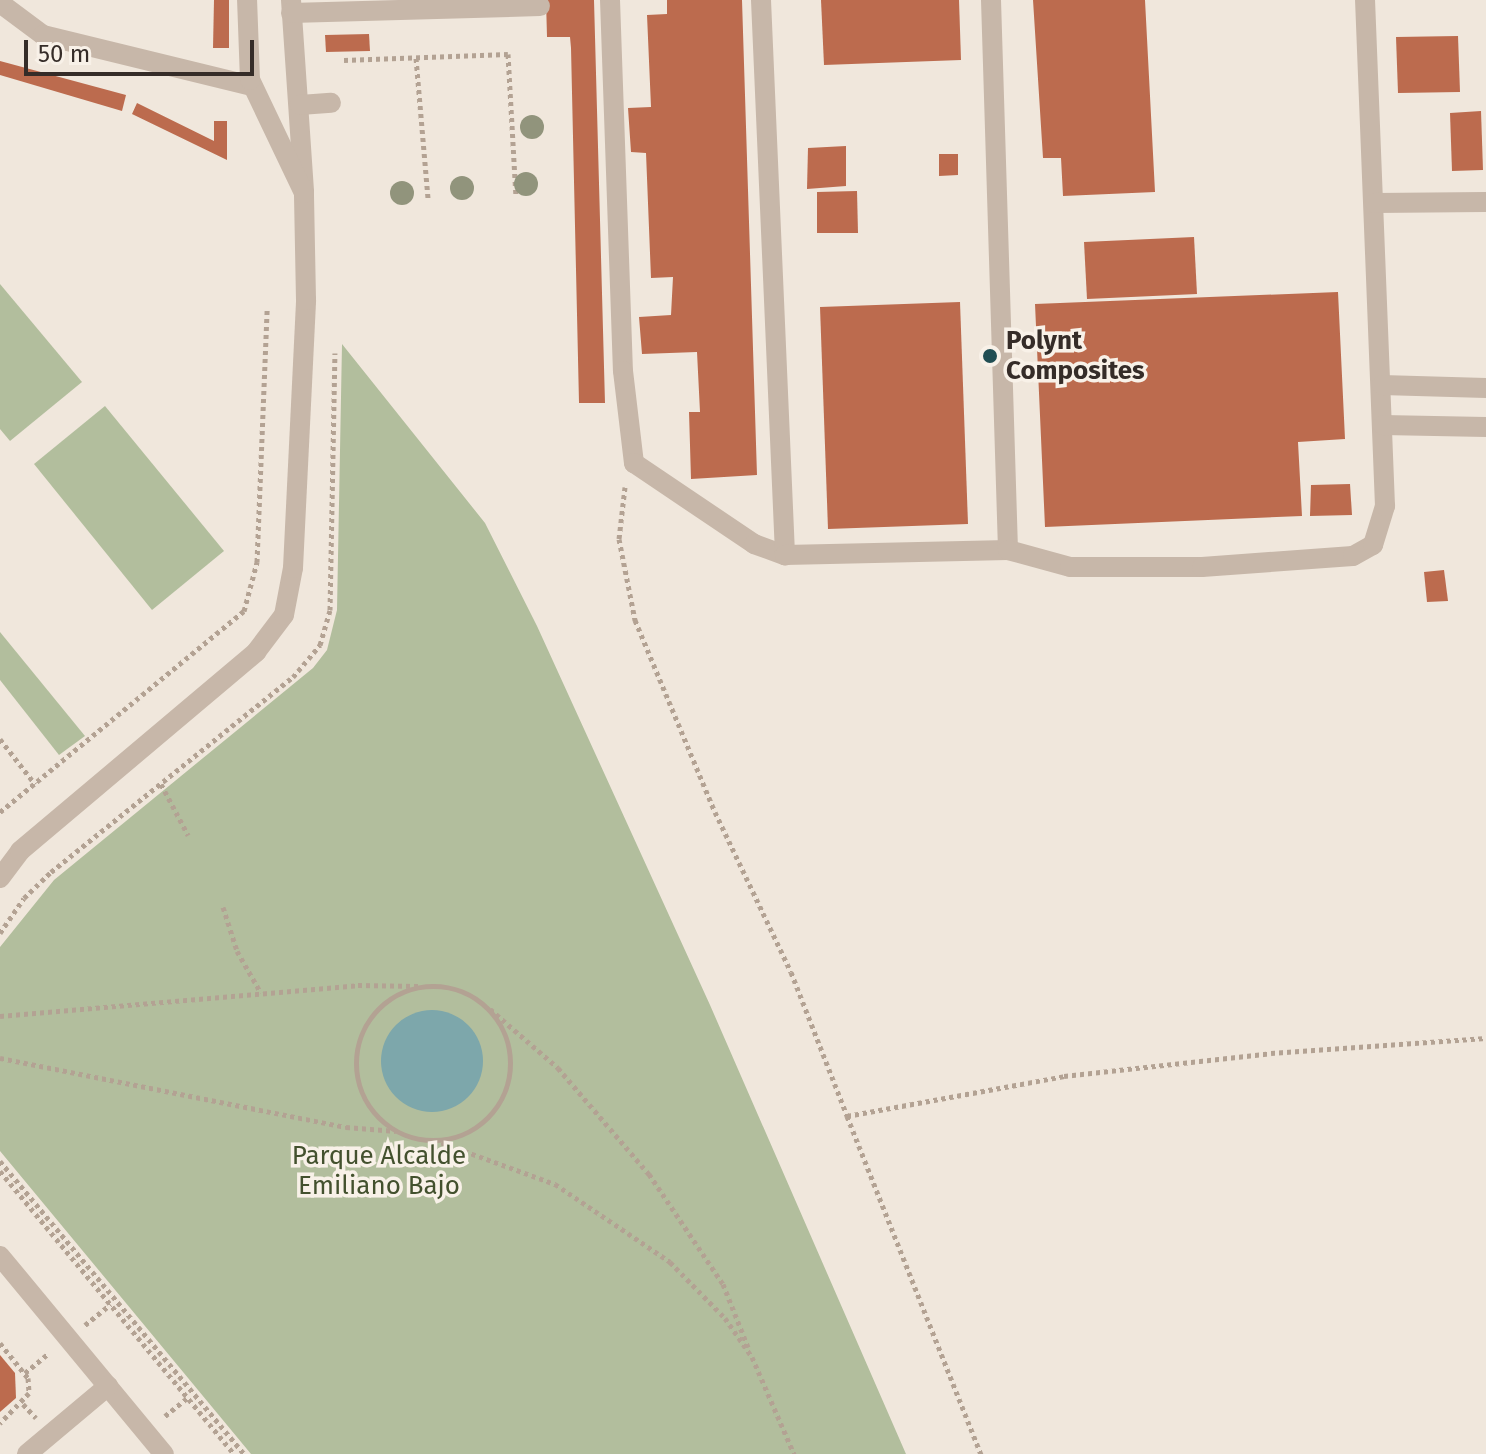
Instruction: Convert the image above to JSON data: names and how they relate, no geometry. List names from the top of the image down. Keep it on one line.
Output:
{"parks":["Parque Alcalde Emiliano Bajo"],"places":["Polynt Composites"],"scale_bar":"50 m"}
